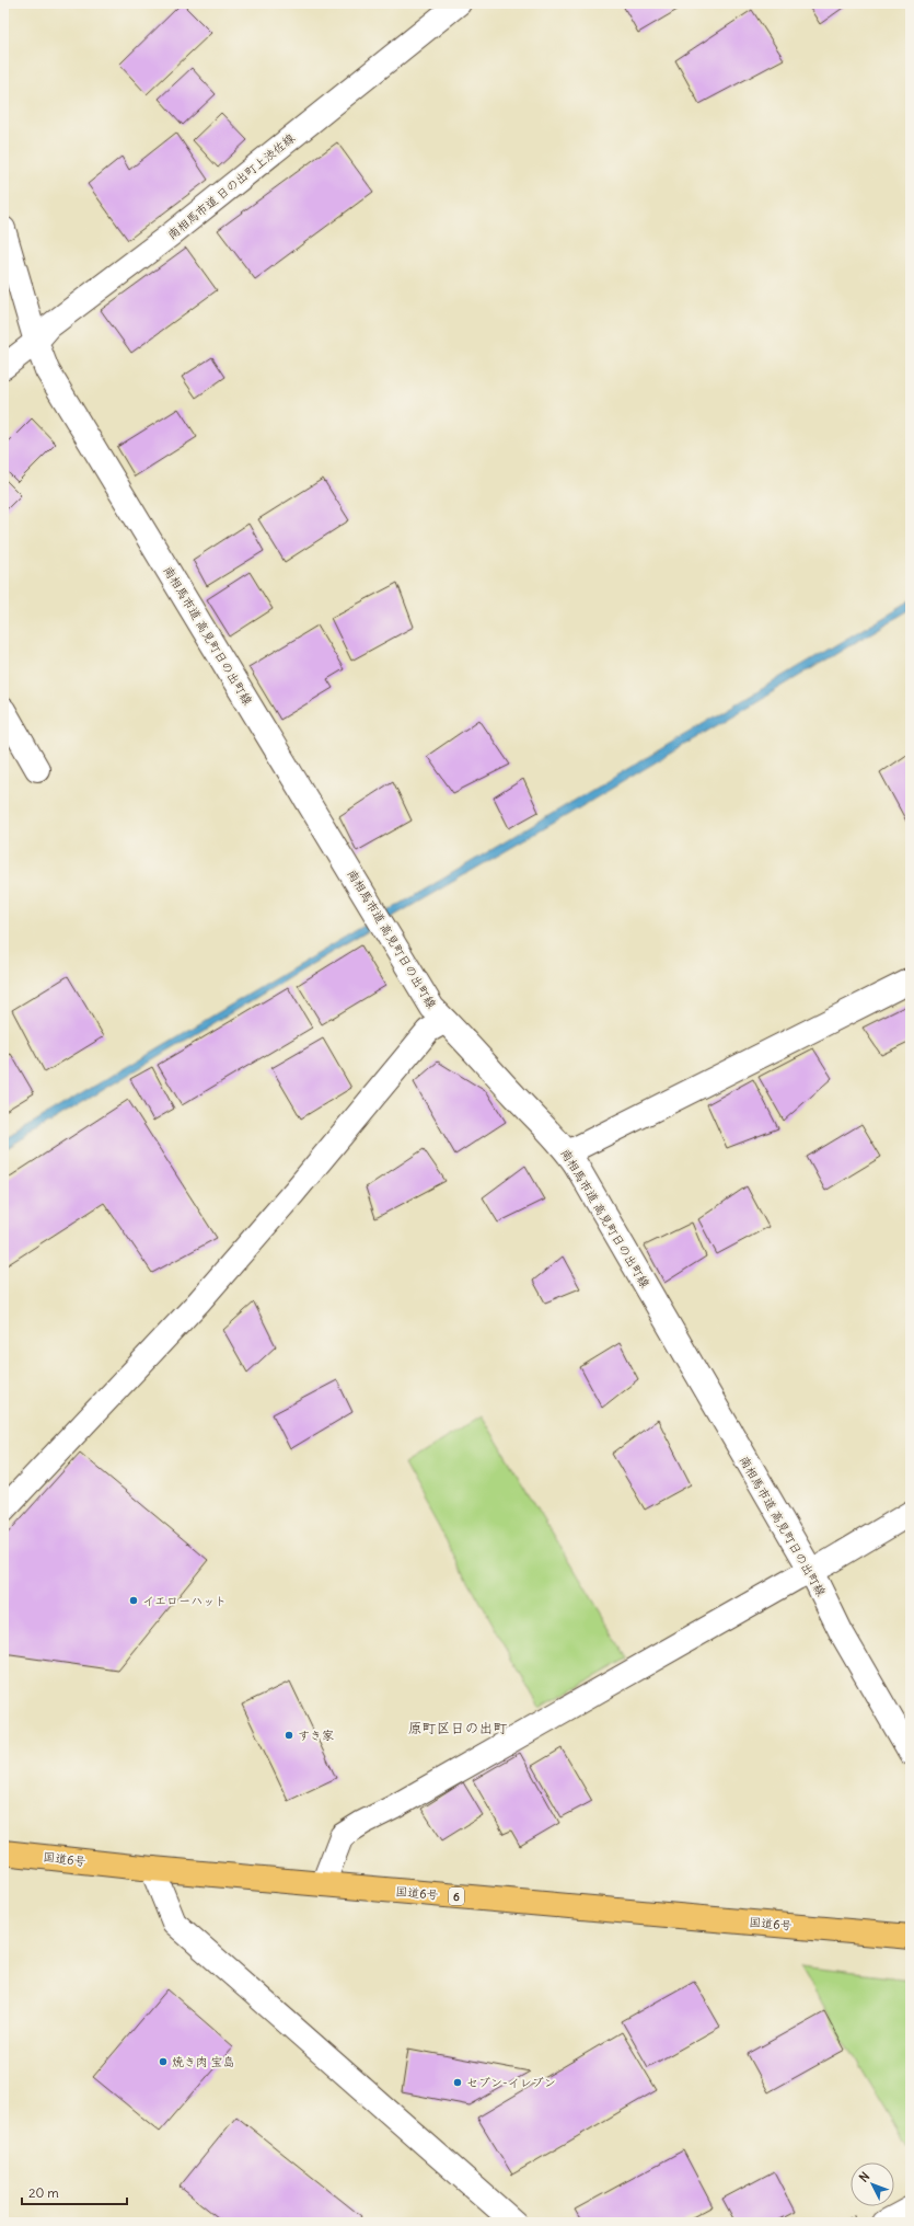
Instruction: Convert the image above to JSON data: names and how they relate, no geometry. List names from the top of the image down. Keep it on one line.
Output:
{"streets":{"highway":["国道6号","6"],"street":["南相馬市道 日の出町上渋佐線","南相馬市道 高見町日の出町線"]},"crossings":[["南相馬市道 日の出町上渋佐線","南相馬市道 高見町日の出町線"]],"districts":["原町区日の出町"],"places":["イエローハット","すき家","焼き肉 宝島","セブン-イレブン"],"scale_bar":"20 m","north":"top left"}
